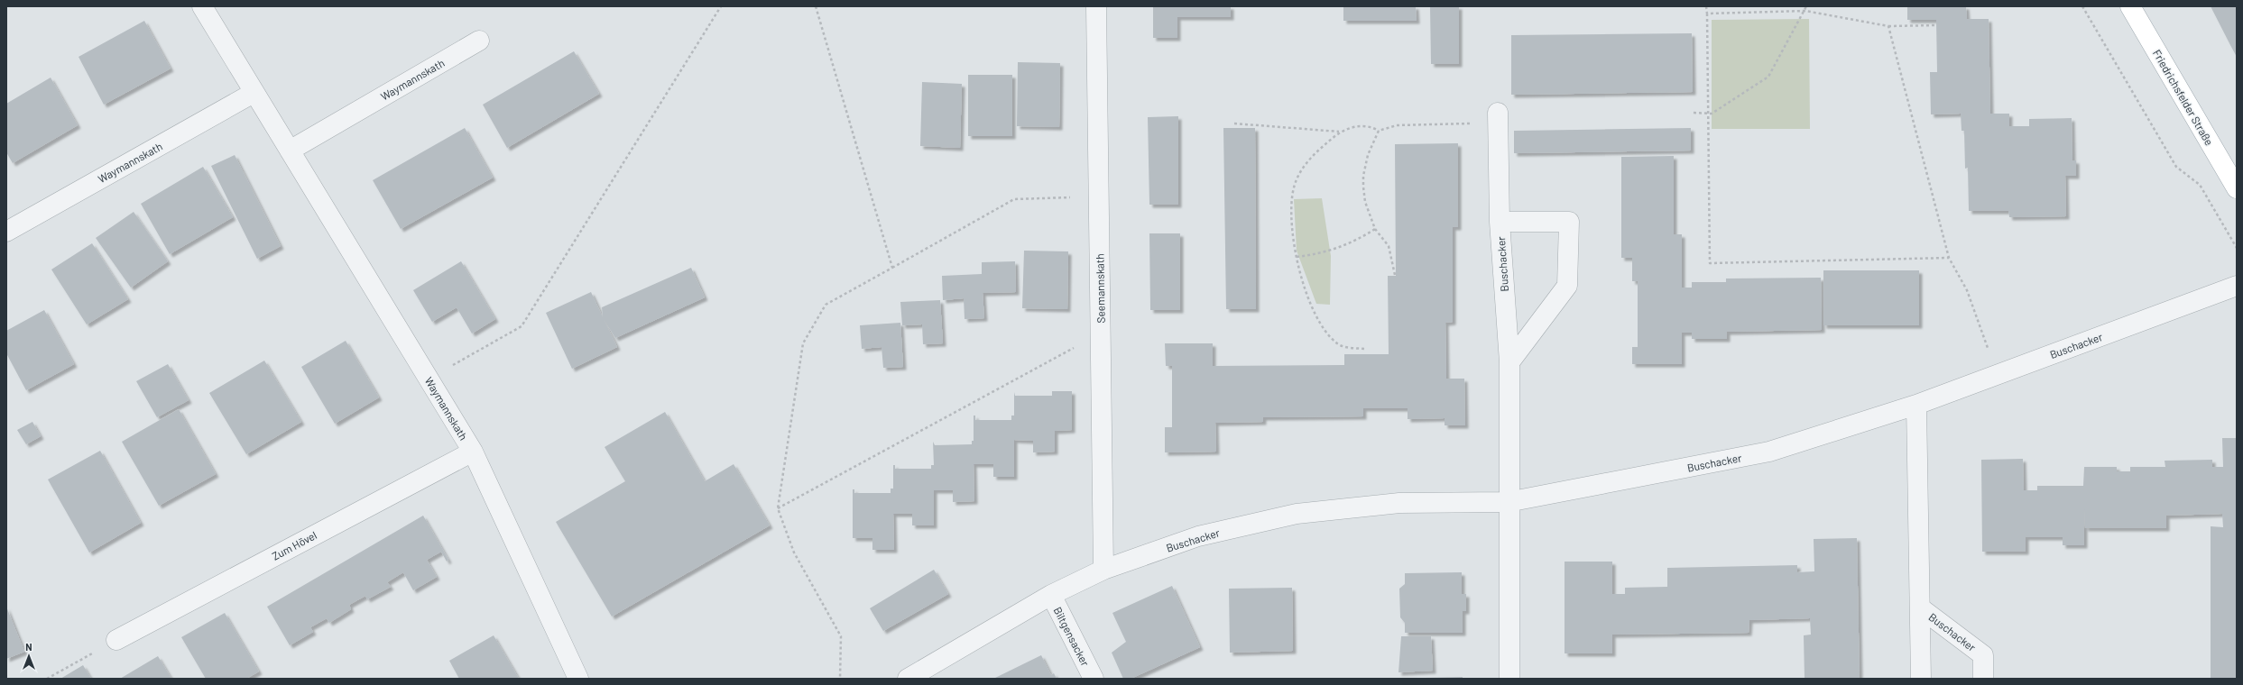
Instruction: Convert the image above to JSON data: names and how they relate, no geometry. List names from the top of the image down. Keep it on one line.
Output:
{"streets":{"main road":["Friedrichsfelder Straße"],"street":["Waymannskath","Buschacker","Seemannskath","Zum Hövel","Biltgensacker"]},"crossings":[["Waymannskath","Zum Hövel"],["Buschacker","Seemannskath"],["Buschacker","Biltgensacker"]],"north":"top"}
